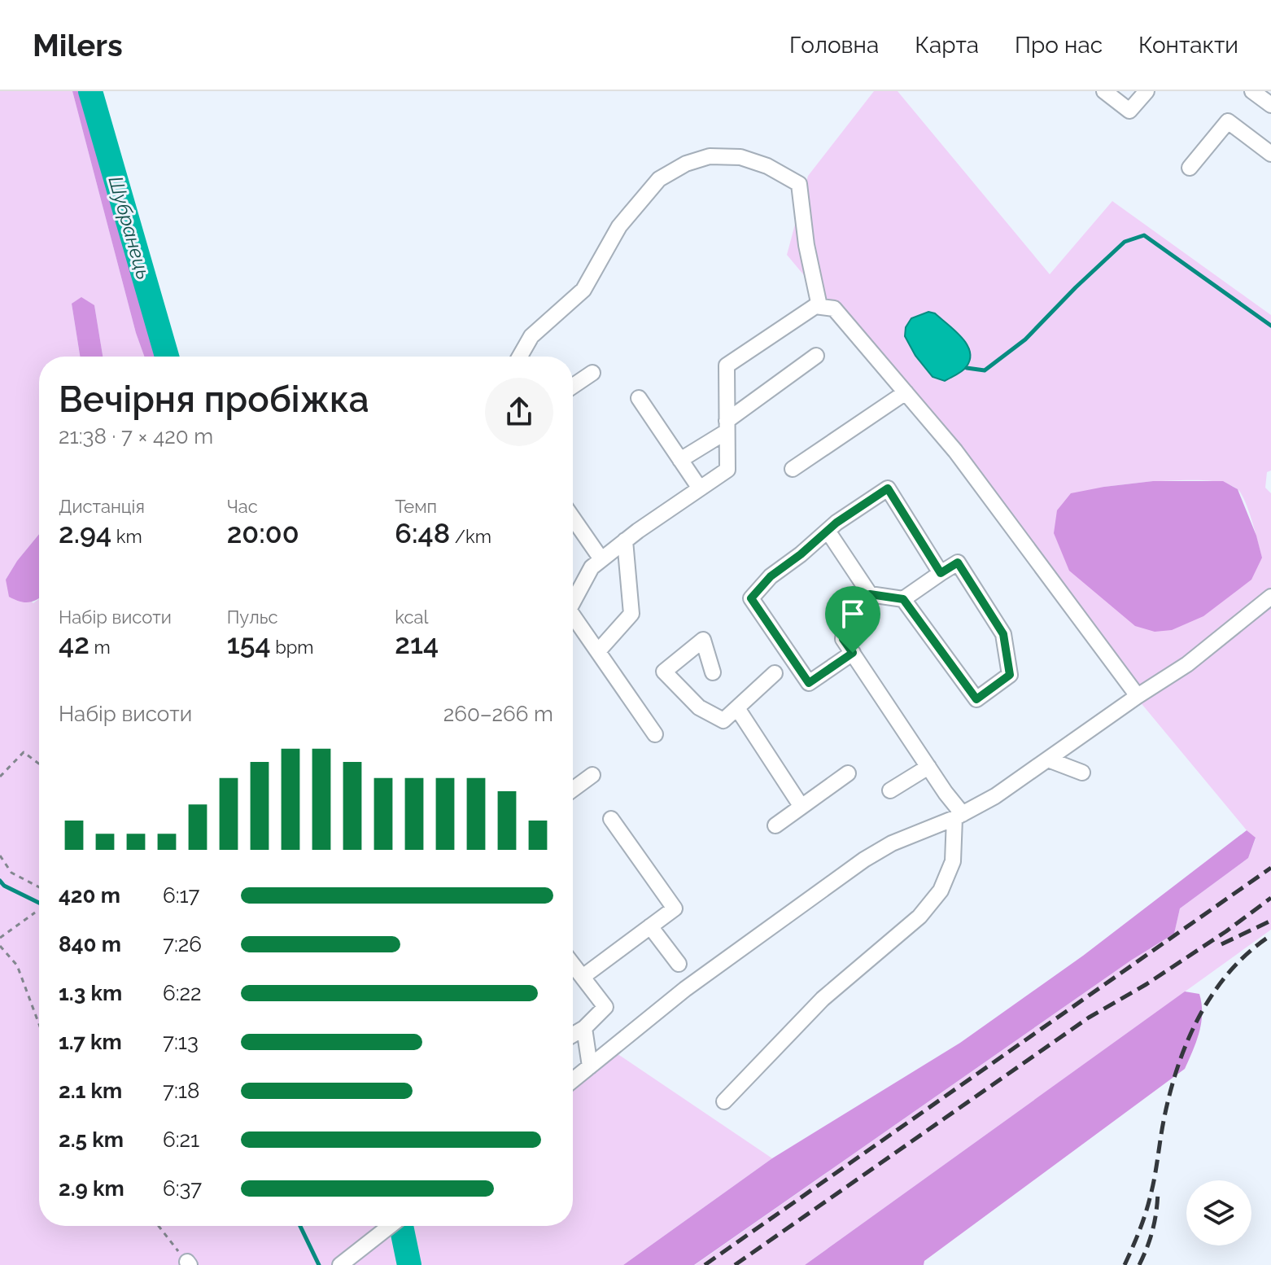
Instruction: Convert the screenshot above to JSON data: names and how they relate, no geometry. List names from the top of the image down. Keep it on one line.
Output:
{"water":["Шубранець"],"page":{"header":"Milers","nav":["Головна","Карта","Про нас","Контакти"],"heading":["Вечірня пробіжка","21:38 · 7 × 420 m"],"stats":[["Дистанція","2.94 km"],["Час","20:00"],["Темп","6:48 /km"],["Набір висоти","42 m"],["Пульс","154 bpm"],["kcal","214"]],"chart":["Набір висоти","260–266 m"],"list":[{"name":"420 m","note":"6:17"},{"name":"840 m","note":"7:26"},{"name":"1.3 km","note":"6:22"},{"name":"1.7 km","note":"7:13"},{"name":"2.1 km","note":"7:18"},{"name":"2.5 km","note":"6:21"},{"name":"2.9 km","note":"6:37"}]}}
